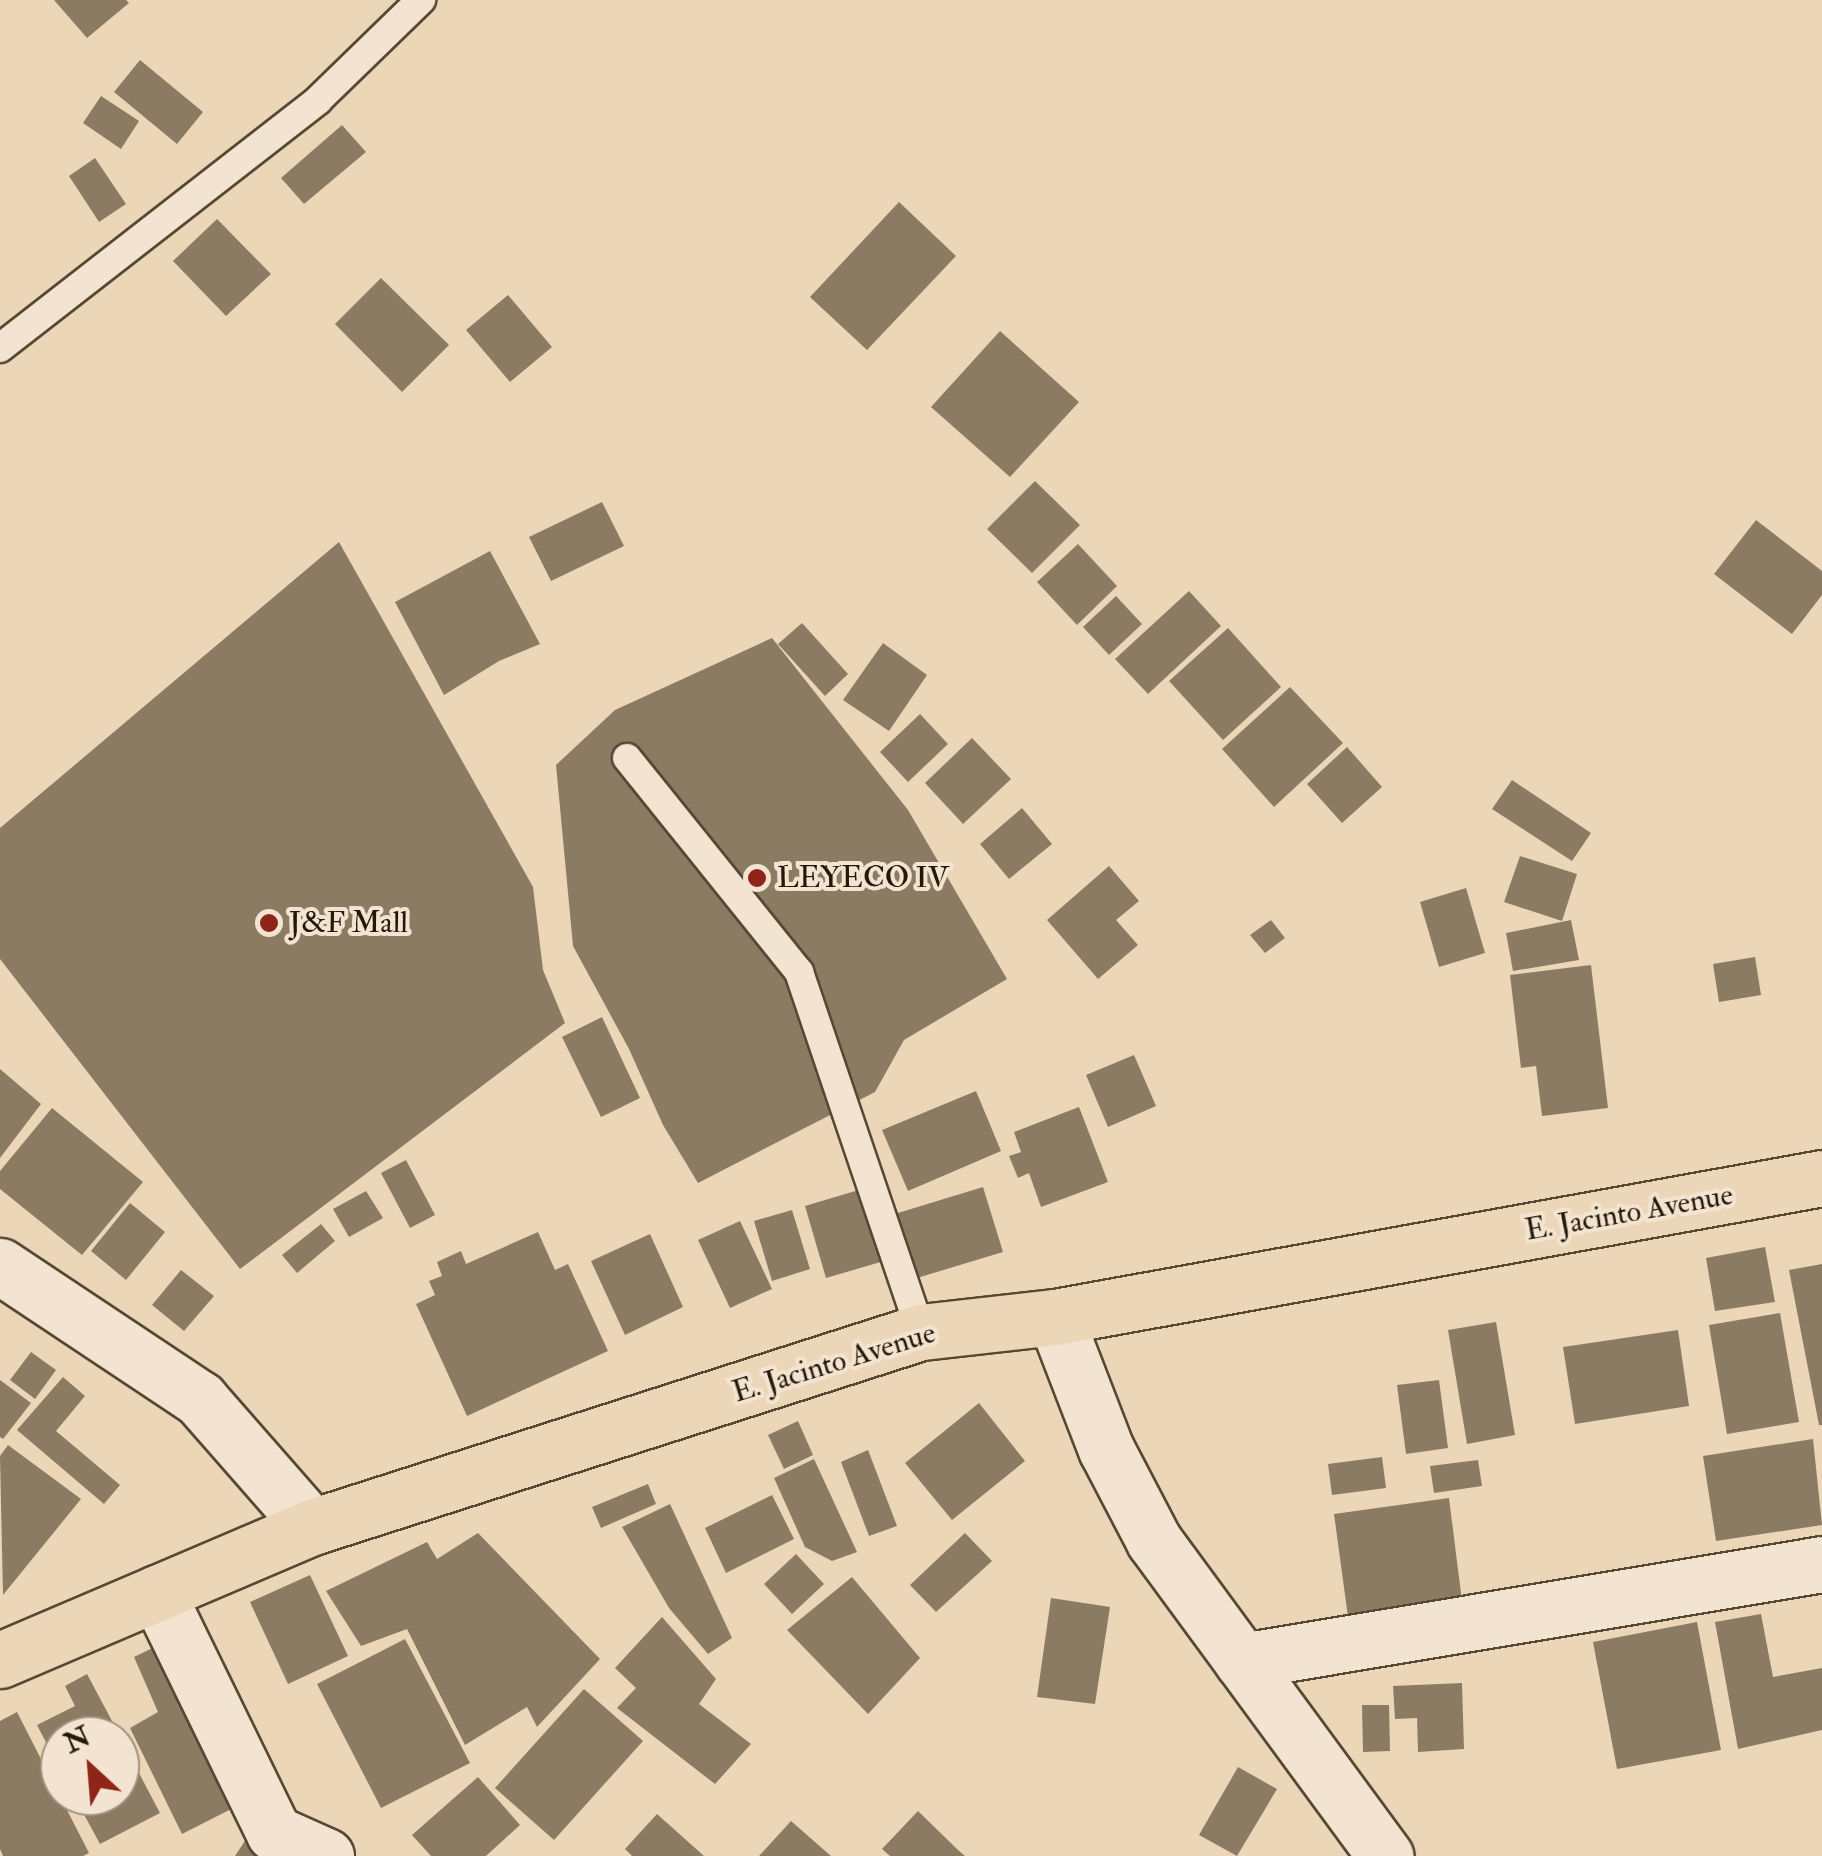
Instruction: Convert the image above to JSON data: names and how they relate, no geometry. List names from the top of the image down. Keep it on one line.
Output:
{"streets":{"main road":["E. Jacinto Avenue"]},"places":["LEYECO IV","J&F Mall"],"north":"top left"}
